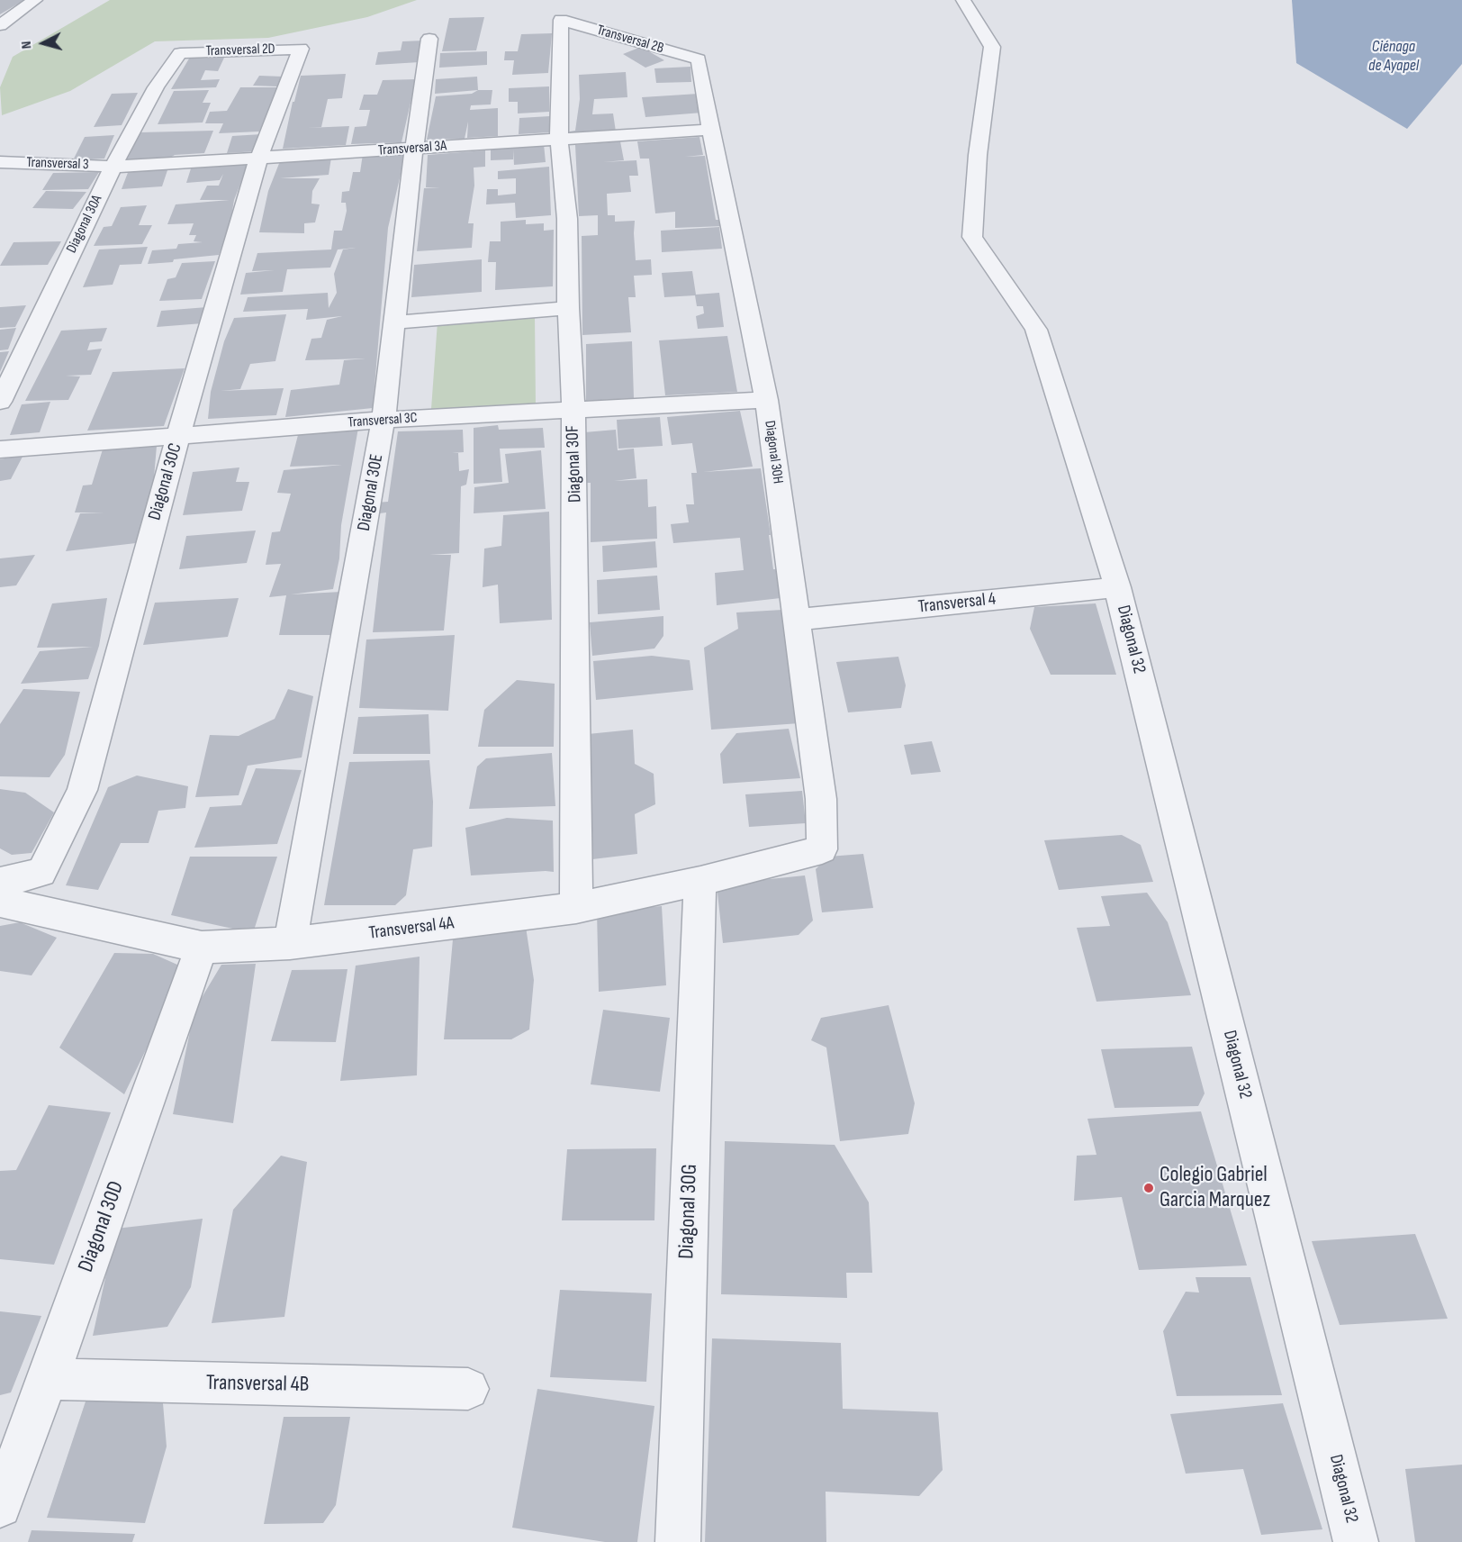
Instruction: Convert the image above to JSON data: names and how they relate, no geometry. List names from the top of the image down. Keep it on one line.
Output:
{"streets":{"street":["Transversal 2B","Transversal 2D","Transversal 3A","Transversal 3","Diagonal 30A","Transversal 3C","Diagonal 30H","Diagonal 30F","Diagonal 30C","Diagonal 30E","Transversal 4","Diagonal 32","Transversal 4A","Diagonal 30G","Diagonal 30D","Transversal 4B"]},"crossings":[["Transversal 2B","Diagonal 30H"],["Transversal 2B","Diagonal 30F"],["Transversal 2D","Diagonal 30A"],["Transversal 2D","Diagonal 30C"],["Transversal 3A","Transversal 3"],["Transversal 3A","Diagonal 30A"],["Transversal 3A","Diagonal 30H"],["Transversal 3A","Diagonal 30F"],["Transversal 3A","Diagonal 30C"],["Transversal 3A","Diagonal 30E"],["Transversal 3","Diagonal 30A"],["Transversal 3C","Diagonal 30H"],["Transversal 3C","Diagonal 30F"],["Transversal 3C","Diagonal 30C"],["Transversal 3C","Diagonal 30E"],["Diagonal 30H","Transversal 4"],["Diagonal 30H","Transversal 4A"],["Diagonal 30F","Transversal 4A"],["Diagonal 30E","Transversal 4A"],["Transversal 4","Diagonal 32"],["Transversal 4A","Diagonal 30G"],["Transversal 4A","Diagonal 30D"],["Diagonal 30D","Transversal 4B"]],"water":["Ciénaga de Ayapel"],"places":["Colegio Gabriel Garcia Marquez"],"north":"left"}
